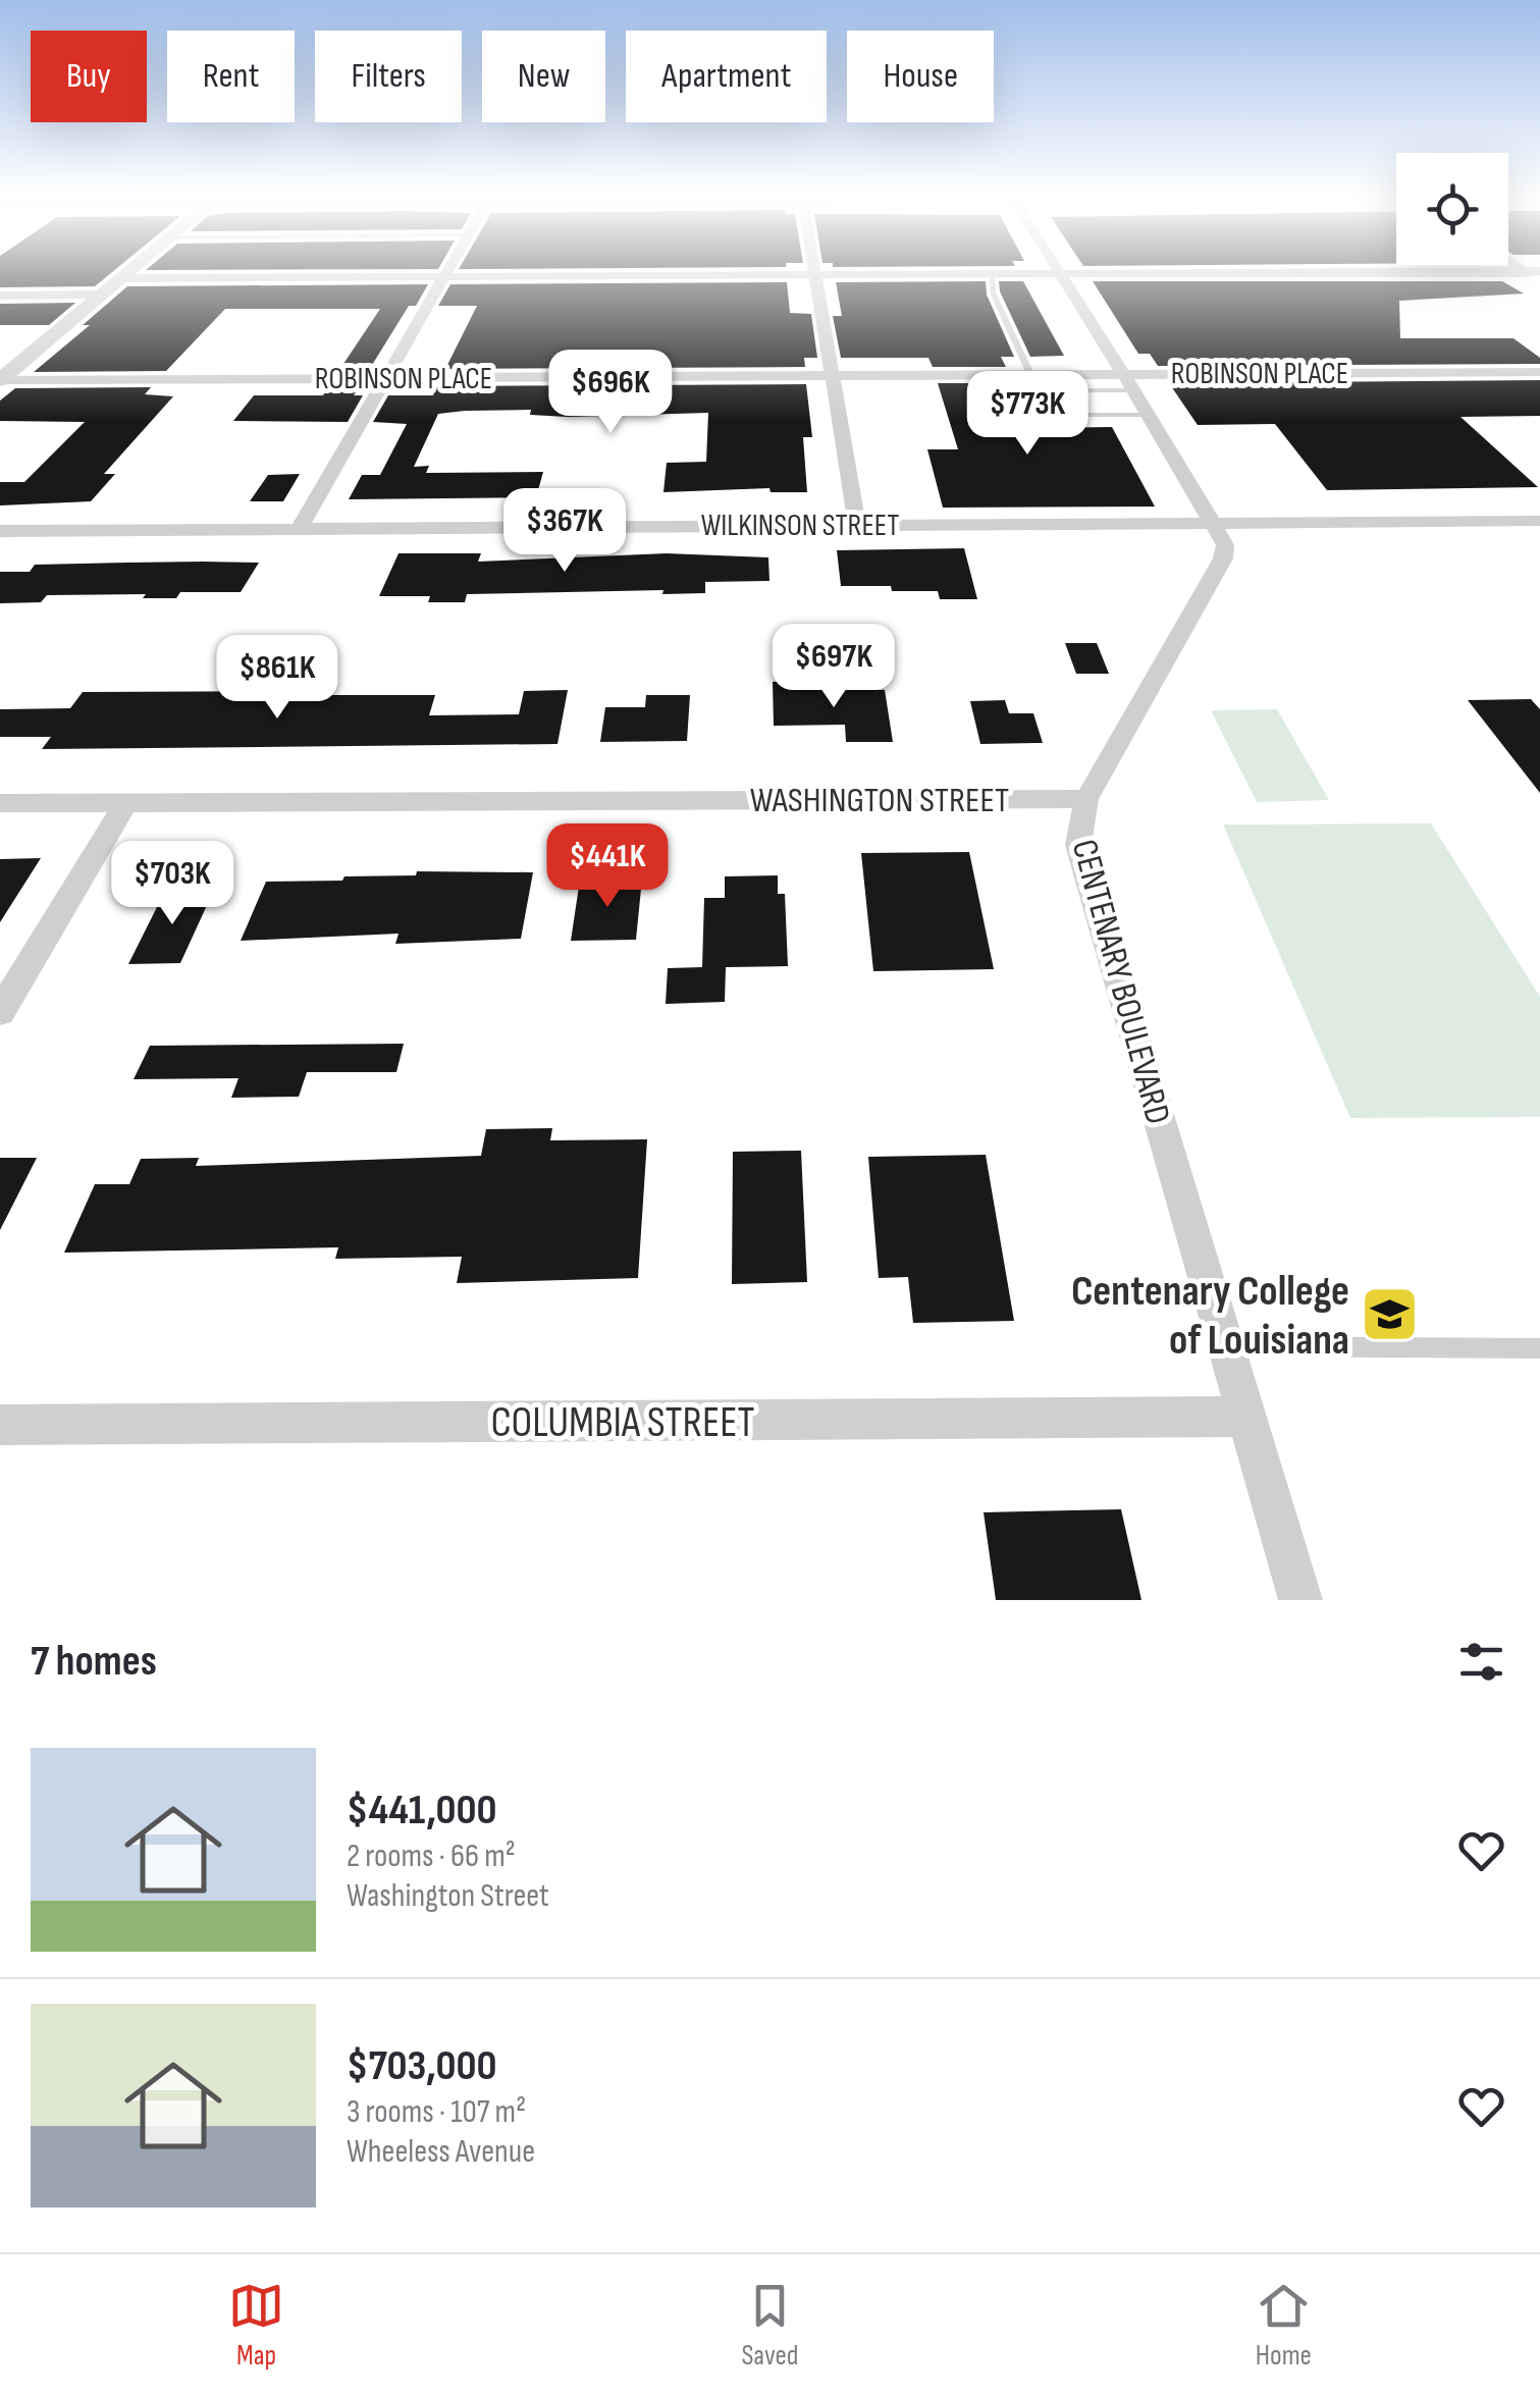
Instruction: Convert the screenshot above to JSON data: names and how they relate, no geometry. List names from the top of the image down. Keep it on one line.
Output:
{"streets":{"street":["ROBINSON PLACE","WILKINSON STREET","WASHINGTON STREET","CENTENARY BOULEVARD","COLUMBIA STREET"]},"crossings":[["ROBINSON PLACE","CENTENARY BOULEVARD"],["WILKINSON STREET","CENTENARY BOULEVARD"],["WASHINGTON STREET","CENTENARY BOULEVARD"],["CENTENARY BOULEVARD","COLUMBIA STREET"]],"places":{"school or university":["Centenary College of Louisiana"]},"page":{"chip":["Buy","Rent","Filters","New","Apartment","House"],"price":["$696K","$773K","$367K","$697K","$861K","$441K","$703K"],"heading":"7 homes","list":[{"name":"$441,000","note":"2 rooms · 66 m² · Washington Street"},{"name":"$703,000","note":"3 rooms · 107 m² · Wheeless Avenue"}],"tabs":["Map","Saved","Home"]}}
